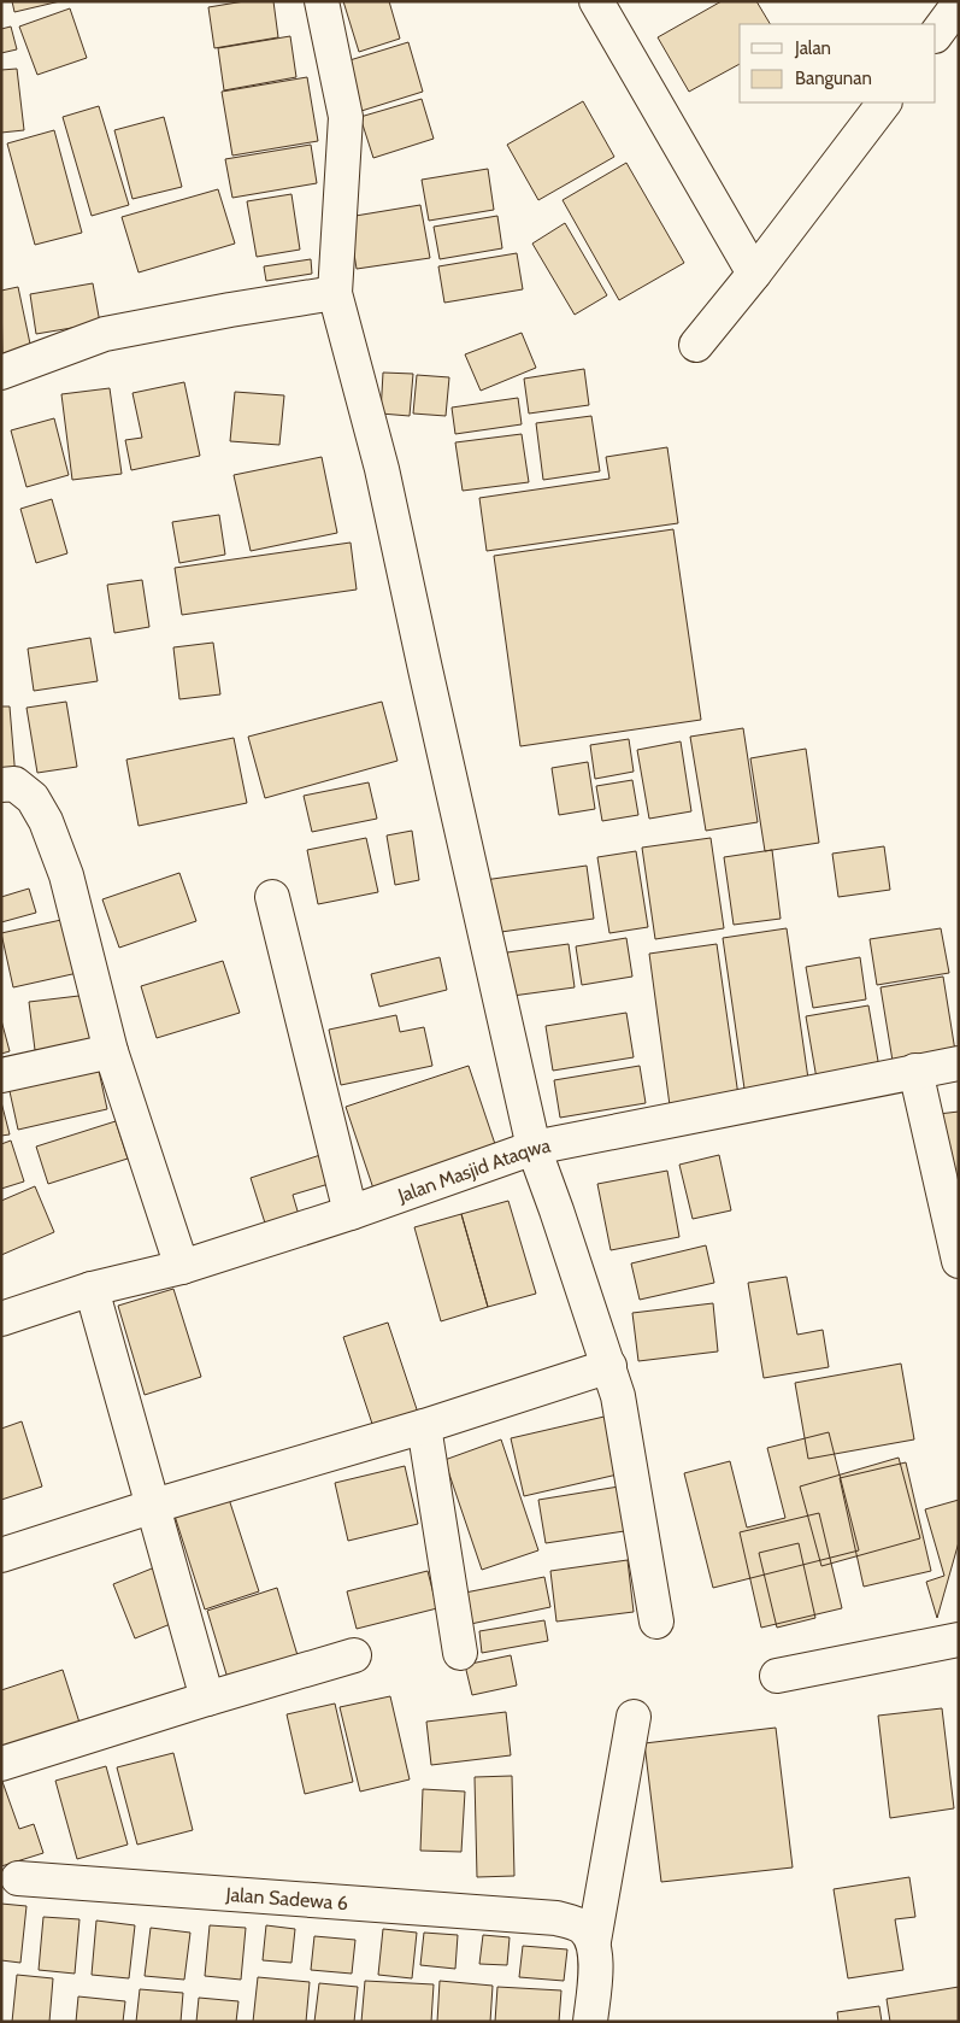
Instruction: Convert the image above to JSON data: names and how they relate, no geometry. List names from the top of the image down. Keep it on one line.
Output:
{"streets":{"street":["Jalan Masjid Ataqwa","Jalan Sadewa 6"]},"legend":["Jalan","Bangunan"]}
